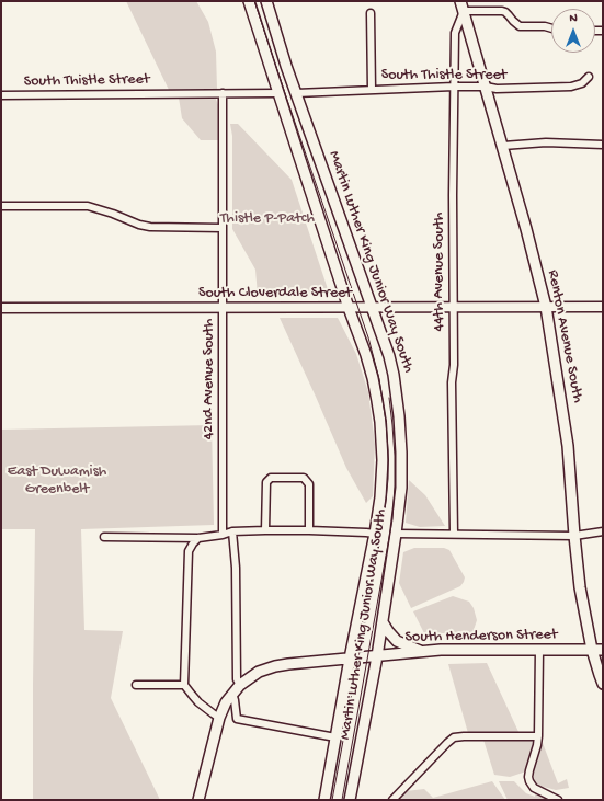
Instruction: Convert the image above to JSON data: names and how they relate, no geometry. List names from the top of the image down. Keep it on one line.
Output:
{"streets":{"main road":["Martin Luther King Junior Way South","Renton Avenue South","South Henderson Street"],"street":["South Thistle Street","44th Avenue South","South Cloverdale Street","42nd Avenue South"]},"crossings":[["South Thistle Street","Martin Luther King Junior Way South"],["South Thistle Street","44th Avenue South"],["South Thistle Street","Renton Avenue South"],["South Thistle Street","42nd Avenue South"],["Martin Luther King Junior Way South","South Cloverdale Street"],["Martin Luther King Junior Way South","South Henderson Street"],["44th Avenue South","South Cloverdale Street"],["44th Avenue South","Renton Avenue South"],["South Cloverdale Street","Renton Avenue South"],["South Cloverdale Street","42nd Avenue South"],["Renton Avenue South","South Henderson Street"]],"parks":["Thistle P-Patch","East Duwamish Greenbelt"],"north":"top"}
